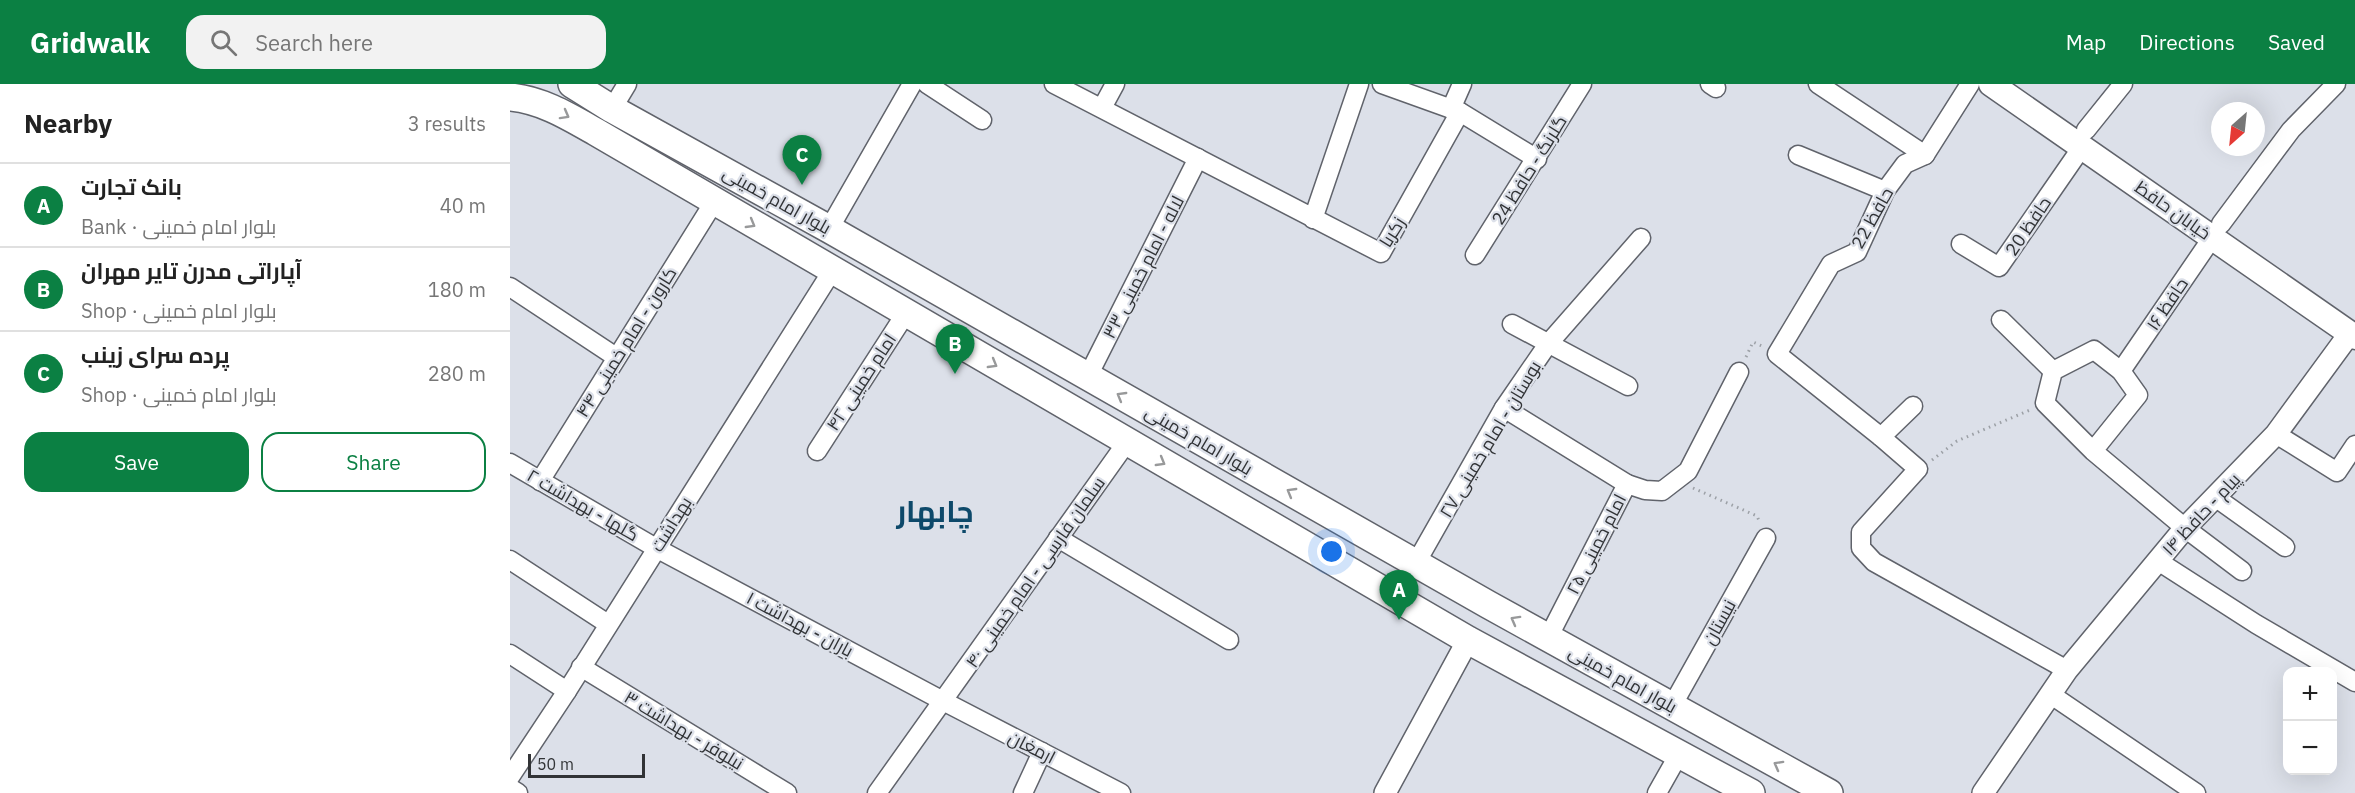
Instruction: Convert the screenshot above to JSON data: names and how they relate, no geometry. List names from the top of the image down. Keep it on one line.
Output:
{"streets":{"main road":["بلوار امام خمینی","خیابان حافظ"],"street":["گلرنگ - حافظ 24","حافظ 22","حافظ 20","زکریا","لاله - امام خمینی ۳۳","حافظ ۱۶","کارون - امام خمینی ۴۴","امام خمینی ۴۲","بوستان - امام خمینی ۲۷","گلها - بهداشت ۲","پیام - حافظ ۱۴","بهداشت","امام خمینی ۲۵","سلمان فارسی - امام خمینی ۴۰","نیستان","باران - بهداشت ۱","نیلوفر - بهداشت ۳","ارمغان"]},"crossings":[["بلوار امام خمینی","لاله - امام خمینی ۳۳"],["بلوار امام خمینی","کارون - امام خمینی ۴۴"],["بلوار امام خمینی","امام خمینی ۴۲"],["بلوار امام خمینی","بوستان - امام خمینی ۲۷"],["بلوار امام خمینی","بهداشت"],["بلوار امام خمینی","امام خمینی ۲۵"],["بلوار امام خمینی","سلمان فارسی - امام خمینی ۴۰"],["بلوار امام خمینی","نیستان"],["خیابان حافظ","حافظ 20"],["خیابان حافظ","حافظ ۱۶"],["خیابان حافظ","پیام - حافظ ۱۴"],["زکریا","لاله - امام خمینی ۳۳"],["کارون - امام خمینی ۴۴","گلها - بهداشت ۲"],["گلها - بهداشت ۲","بهداشت"],["گلها - بهداشت ۲","باران - بهداشت ۱"],["بهداشت","باران - بهداشت ۱"],["بهداشت","نیلوفر - بهداشت ۳"],["سلمان فارسی - امام خمینی ۴۰","باران - بهداشت ۱"],["سلمان فارسی - امام خمینی ۴۰","ارمغان"],["باران - بهداشت ۱","ارمغان"]],"districts":["چابهار"],"scale_bar":"50 m","north":"bottom left","page":{"header":"Gridwalk","search":"Search here","nav":["Map","Directions","Saved"],"heading":["Nearby","3 results"],"pins":["C","B","A"],"list":[{"mark":"A","name":"بانک تجارت","note":"Bank · بلوار امام خمینی","value":"40 m"},{"mark":"B","name":"آپاراتی مدرن تایر مهران","note":"Shop · بلوار امام خمینی","value":"180 m"},{"mark":"C","name":"پرده سرای زینب","note":"Shop · بلوار امام خمینی","value":"280 m"}],"buttons":["Save","Share"],"map_buttons":["+","−"],"scale":"50 m"}}
